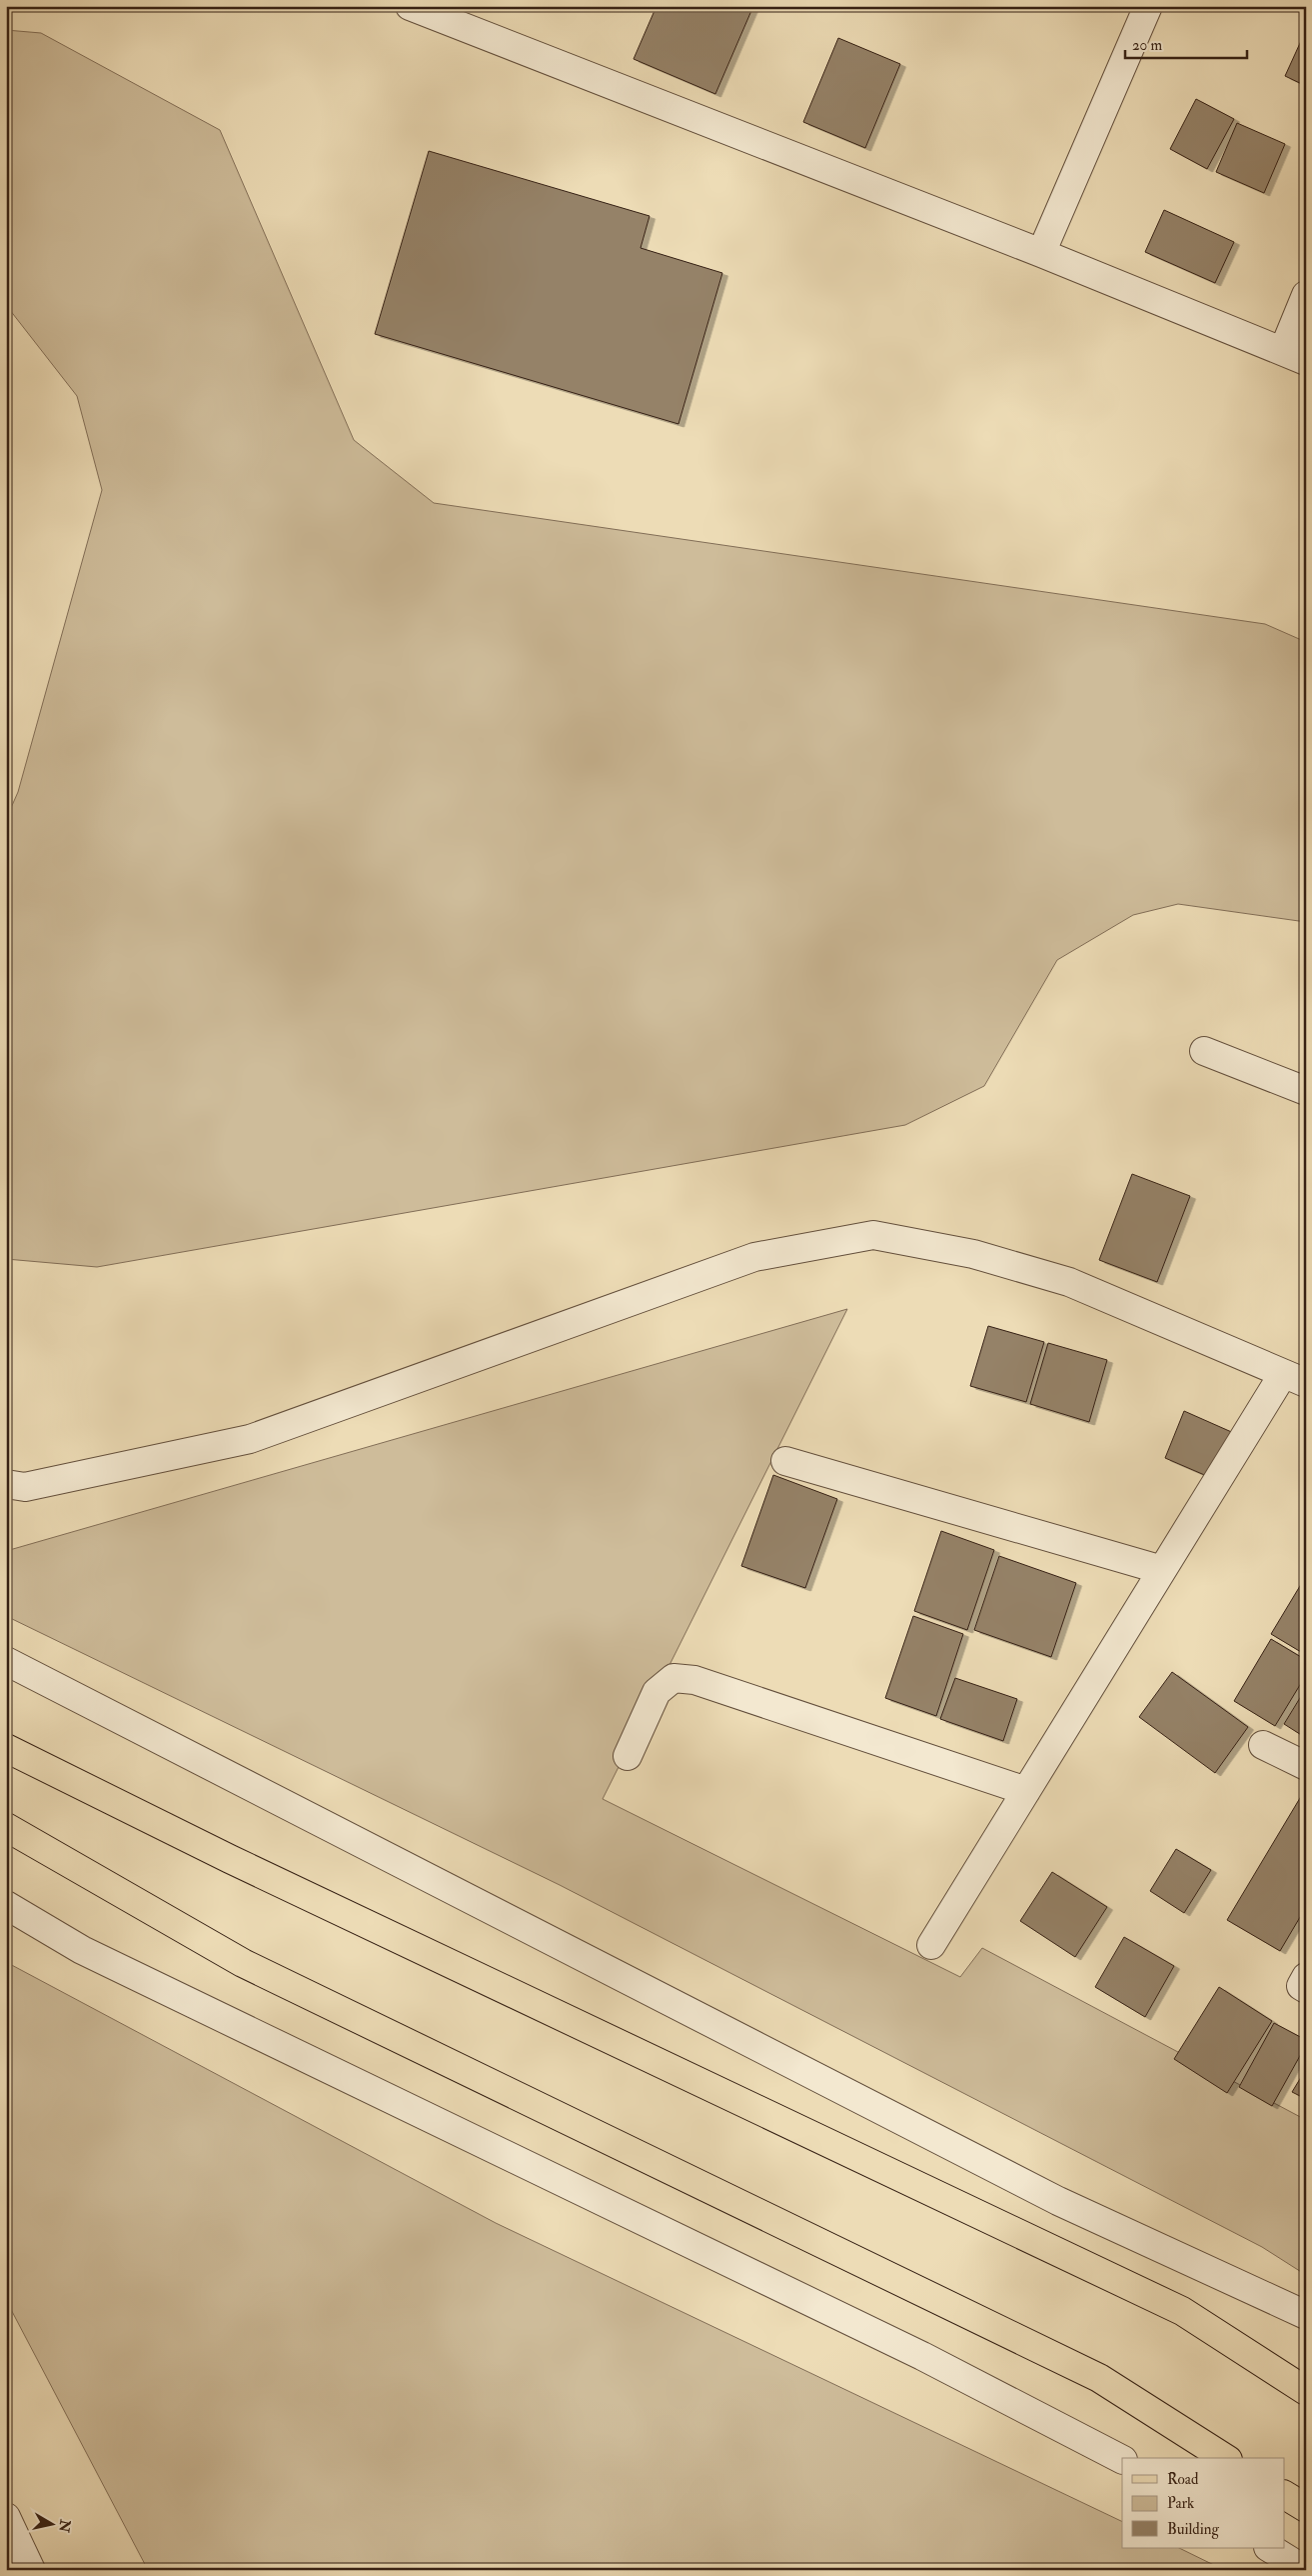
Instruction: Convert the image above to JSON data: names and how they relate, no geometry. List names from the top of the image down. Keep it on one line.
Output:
{"legend":["Road","Park","Building"],"scale_bar":"20 m","north":"right"}
